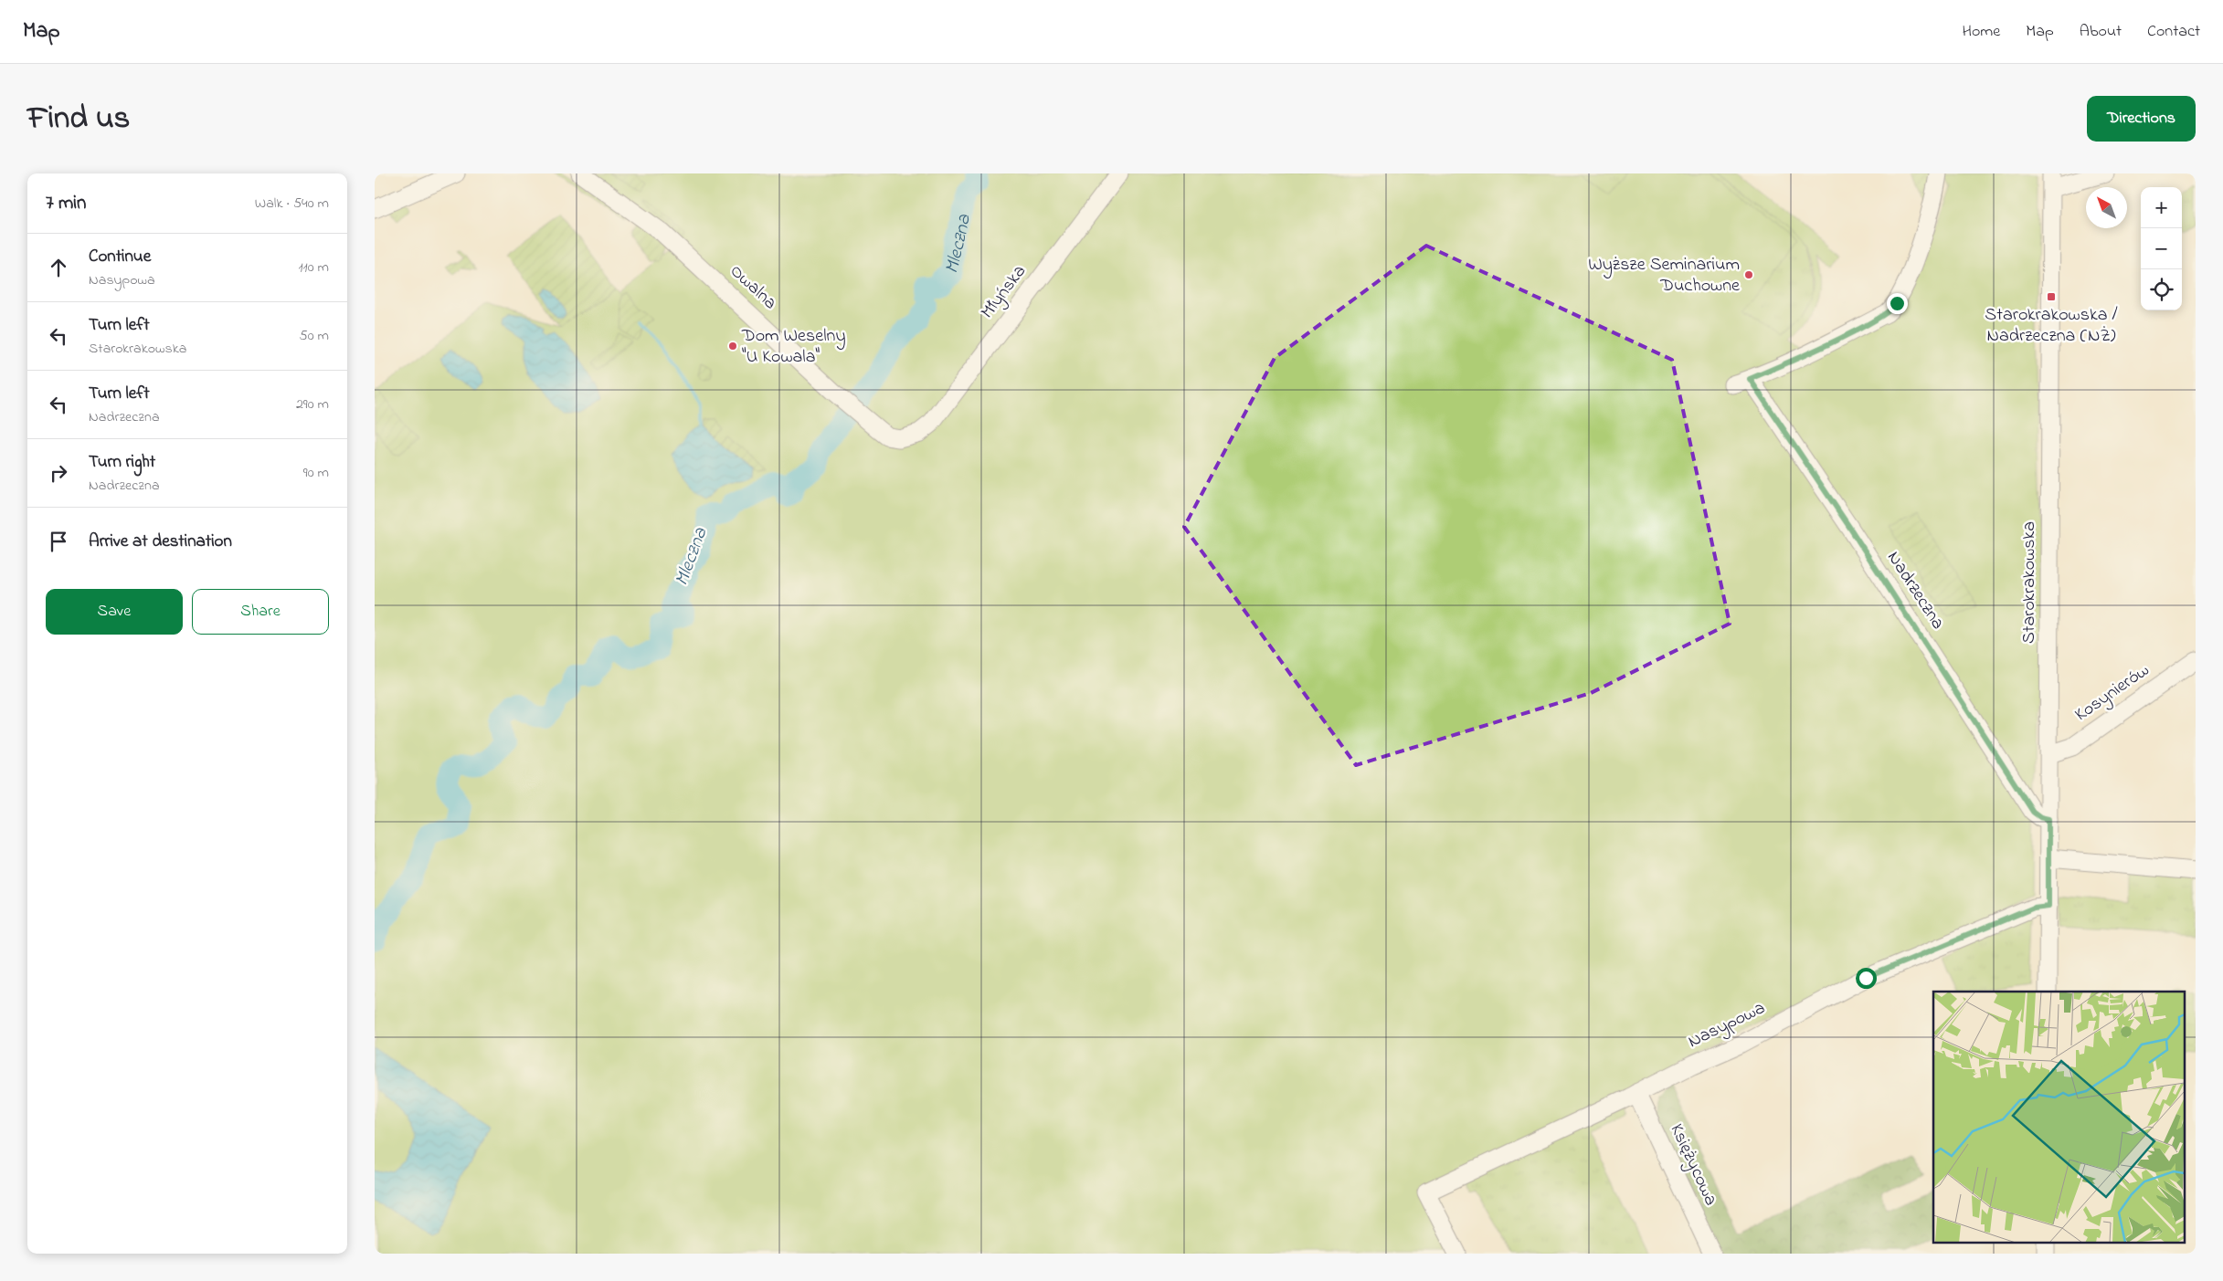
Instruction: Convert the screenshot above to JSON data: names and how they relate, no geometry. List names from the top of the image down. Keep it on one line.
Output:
{"streets":{"street":["Owalna","Młyńska","Starokrakowska","Nadrzeczna","Kosynierów","Nasypowa","Księżycowa"]},"crossings":[["Owalna","Młyńska"],["Starokrakowska","Nadrzeczna"],["Starokrakowska","Kosynierów"],["Starokrakowska","Nasypowa"],["Nasypowa","Księżycowa"]],"water":["Mleczna"],"places":{"other":["Wyższe Seminarium Duchowne","Dom Weselny \"U Kowala\""],"transit":["Starokrakowska / Nadrzeczna (NŻ)"]},"north":"top left","page":{"header":"Map","nav":["Home","Map","About","Contact"],"title":"Find us","buttons":["Directions",["Save","Share"]],"heading":["7 min","Walk · 540 m"],"map_buttons":["+","−"],"list":[["Continue","Nasypowa","110 m"],["Turn left","Starokrakowska","50 m"],["Turn left","Nadrzeczna","290 m"],["Turn right","Nadrzeczna","90 m"],"Arrive at destination"]}}
